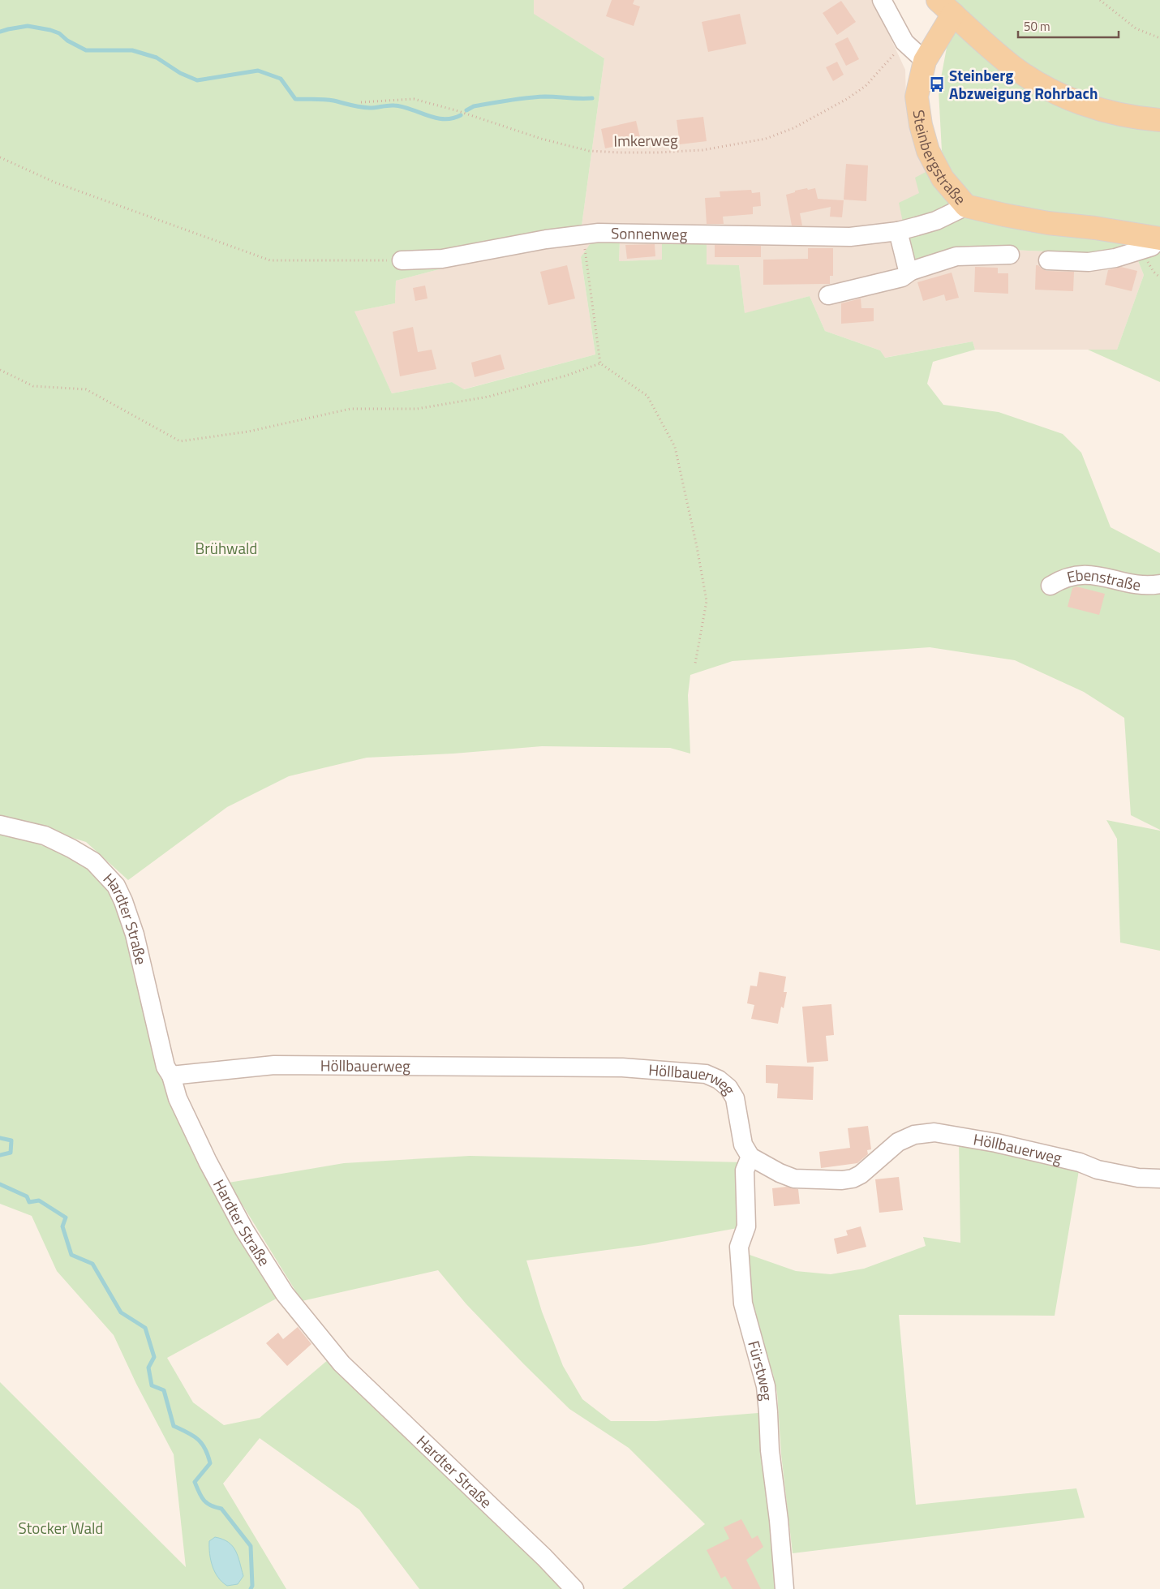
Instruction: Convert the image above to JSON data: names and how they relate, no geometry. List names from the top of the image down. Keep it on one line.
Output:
{"streets":{"main road":["Steinbergstraße"],"street":["Sonnenweg","Ebenstraße","Hardter Straße","Höllbauerweg","Fürstweg"],"path":["Imkerweg"]},"crossings":[["Steinbergstraße","Sonnenweg"],["Hardter Straße","Höllbauerweg"],["Höllbauerweg","Fürstweg"]],"parks":["Brühwald","Stocker Wald"],"places":{"bus stop":["Steinberg Abzweigung Rohrbach"]},"scale_bar":"50 m"}
